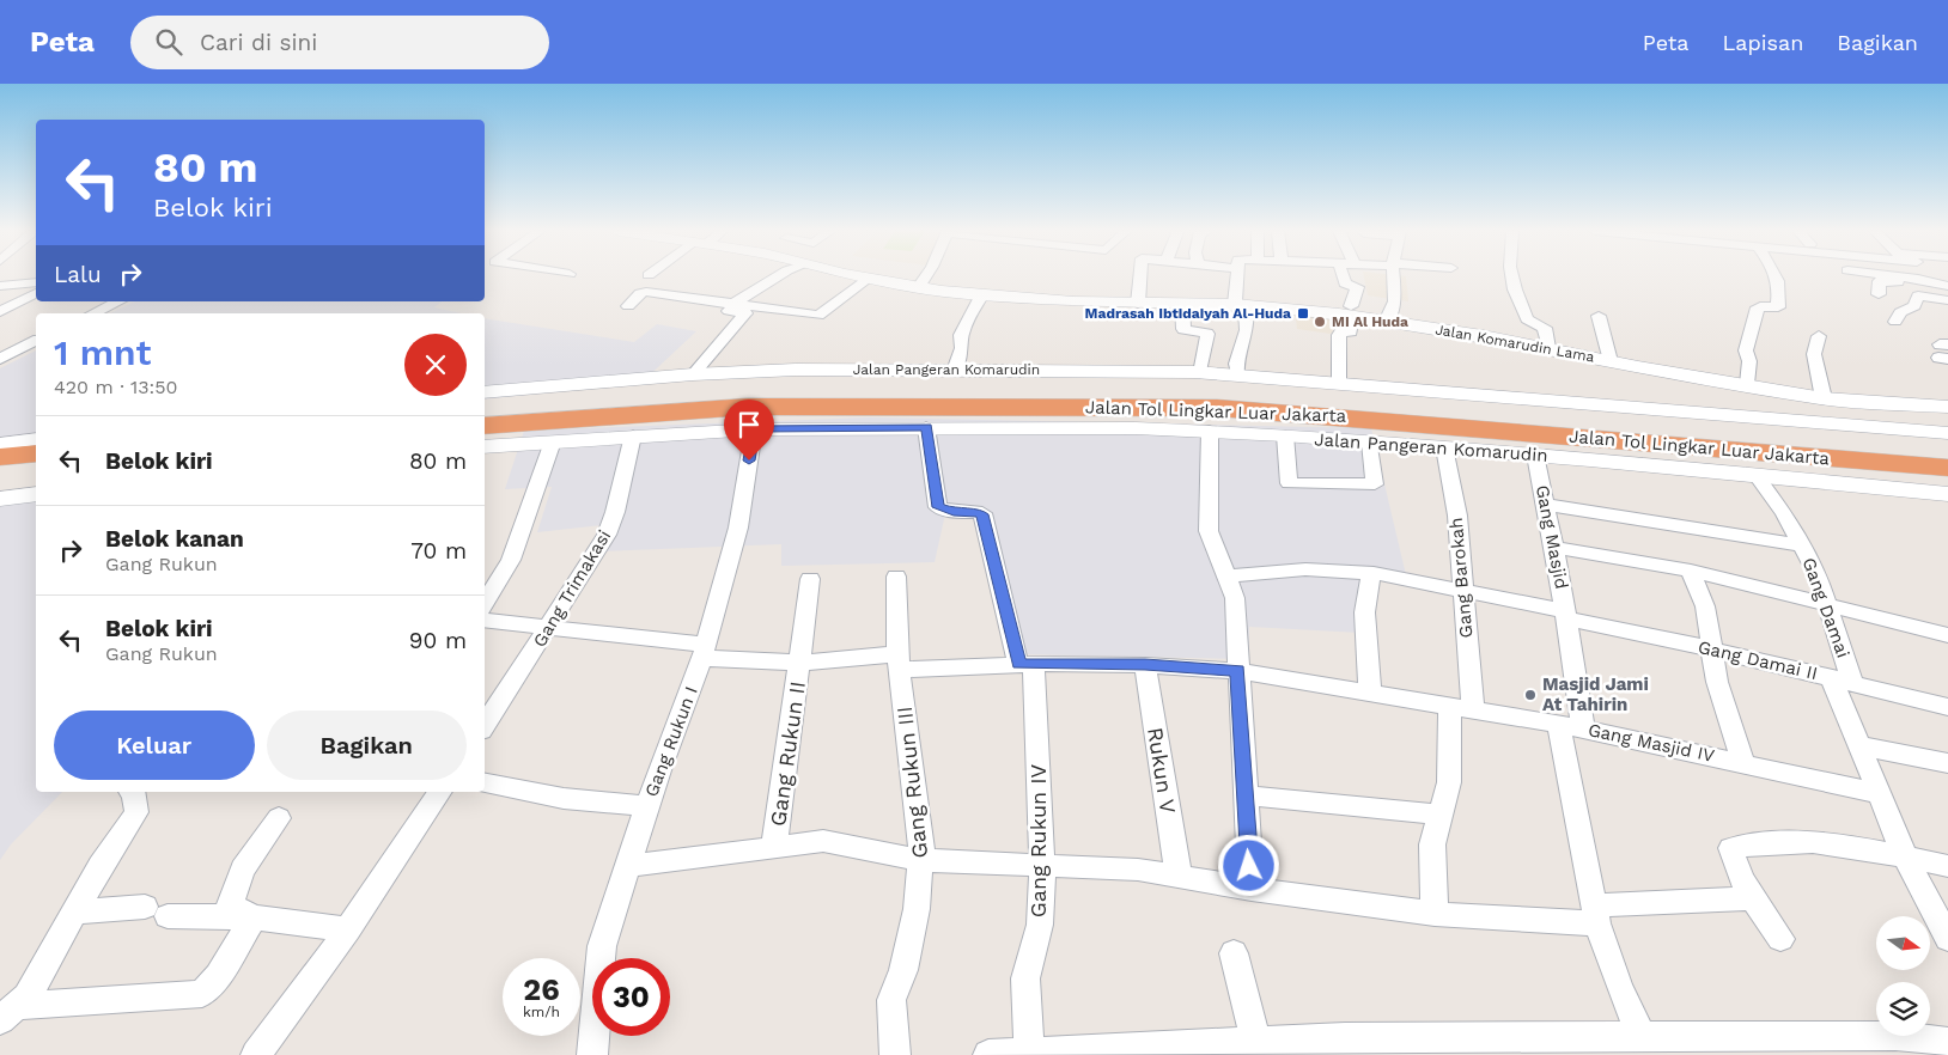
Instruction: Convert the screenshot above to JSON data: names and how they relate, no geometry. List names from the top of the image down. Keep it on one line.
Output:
{"streets":{"highway":["Jalan Tol Lingkar Luar Jakarta"],"street":["Jalan Komarudin Lama","Jalan Pangeran Komarudin","Gang Masjid","Gang Barokah","Gang Trimakasi","Gang Damai","Gang Damai II","Gang Rukun I","Gang Masjid IV","Gang Rukun II","Rukun V","Gang Rukun III","Gang Rukun IV"]},"crossings":[["Jalan Pangeran Komarudin","Gang Masjid"],["Jalan Pangeran Komarudin","Gang Barokah"],["Jalan Pangeran Komarudin","Gang Trimakasi"],["Jalan Pangeran Komarudin","Gang Damai"],["Jalan Pangeran Komarudin","Gang Rukun I"],["Jalan Pangeran Komarudin","Gang Rukun IV"],["Gang Masjid","Gang Damai II"],["Gang Masjid","Gang Masjid IV"],["Gang Barokah","Gang Damai II"],["Gang Barokah","Gang Masjid IV"],["Gang Trimakasi","Gang Masjid IV"],["Gang Damai","Gang Damai II"],["Gang Damai","Gang Masjid IV"],["Gang Rukun I","Gang Masjid IV"],["Gang Masjid IV","Gang Rukun II"],["Gang Masjid IV","Rukun V"],["Gang Masjid IV","Gang Rukun III"],["Gang Masjid IV","Gang Rukun IV"]],"places":{"transit":["Madrasah Ibtidaiyah Al-Huda"],"other":["MI Al Huda","Masjid Jami At Tahirin"]},"north":"right","page":{"header":"Peta","search":"Cari di sini","nav":["Peta","Lapisan","Bagikan"],"turn":["80 m","Belok kiri"],"then":"Lalu","heading":["1 mnt","420 m · 13:50"],"list":[{"name":"Belok kiri","value":"80 m"},{"name":"Belok kanan","note":"Gang Rukun","value":"70 m"},{"name":"Belok kiri","note":"Gang Rukun","value":"90 m"}],"buttons":["Keluar","Bagikan"],"speed":"26 km/h","limit":"30"}}
